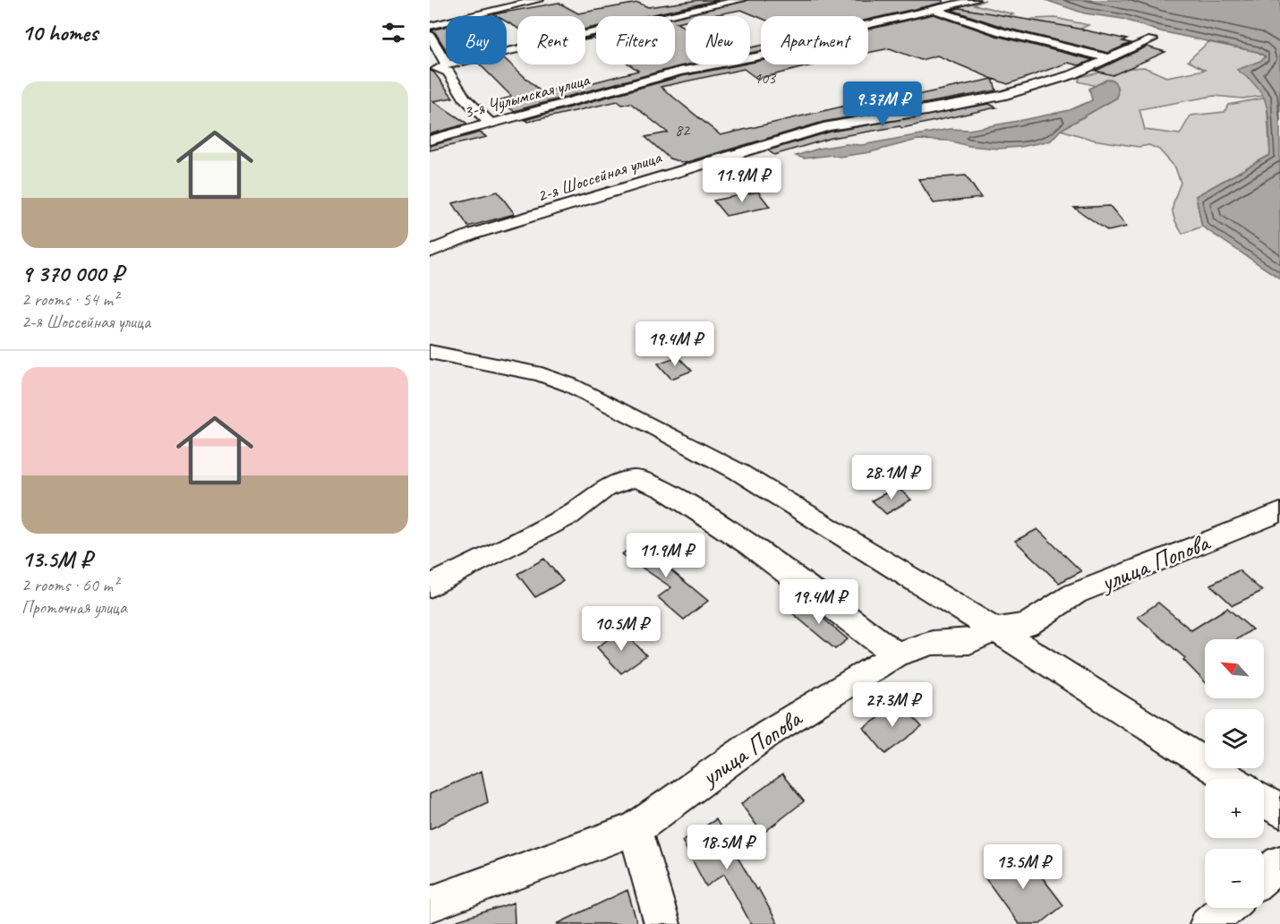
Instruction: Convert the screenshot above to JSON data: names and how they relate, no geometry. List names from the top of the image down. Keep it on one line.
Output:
{"streets":{"street":["3-я Чулымская улица","2-я Шоссейная улица","улица Попова"]},"house_numbers":["103","82"],"north":"top left","page":{"heading":"10 homes","chip":["Buy","Rent","Filters","New","Apartment"],"list":[{"name":"9 370 000 ₽","note":"2 rooms · 54 m² · 2-я Шоссейная улица"},{"name":"13.5M ₽","note":"2 rooms · 60 m² · Проточная улица"}],"price":["9.37M ₽","11.9M ₽","19.4M ₽","28.1M ₽","11.9M ₽","19.4M ₽","10.5M ₽","27.3M ₽","18.5M ₽","13.5M ₽"],"map_buttons":["+","−"]}}
